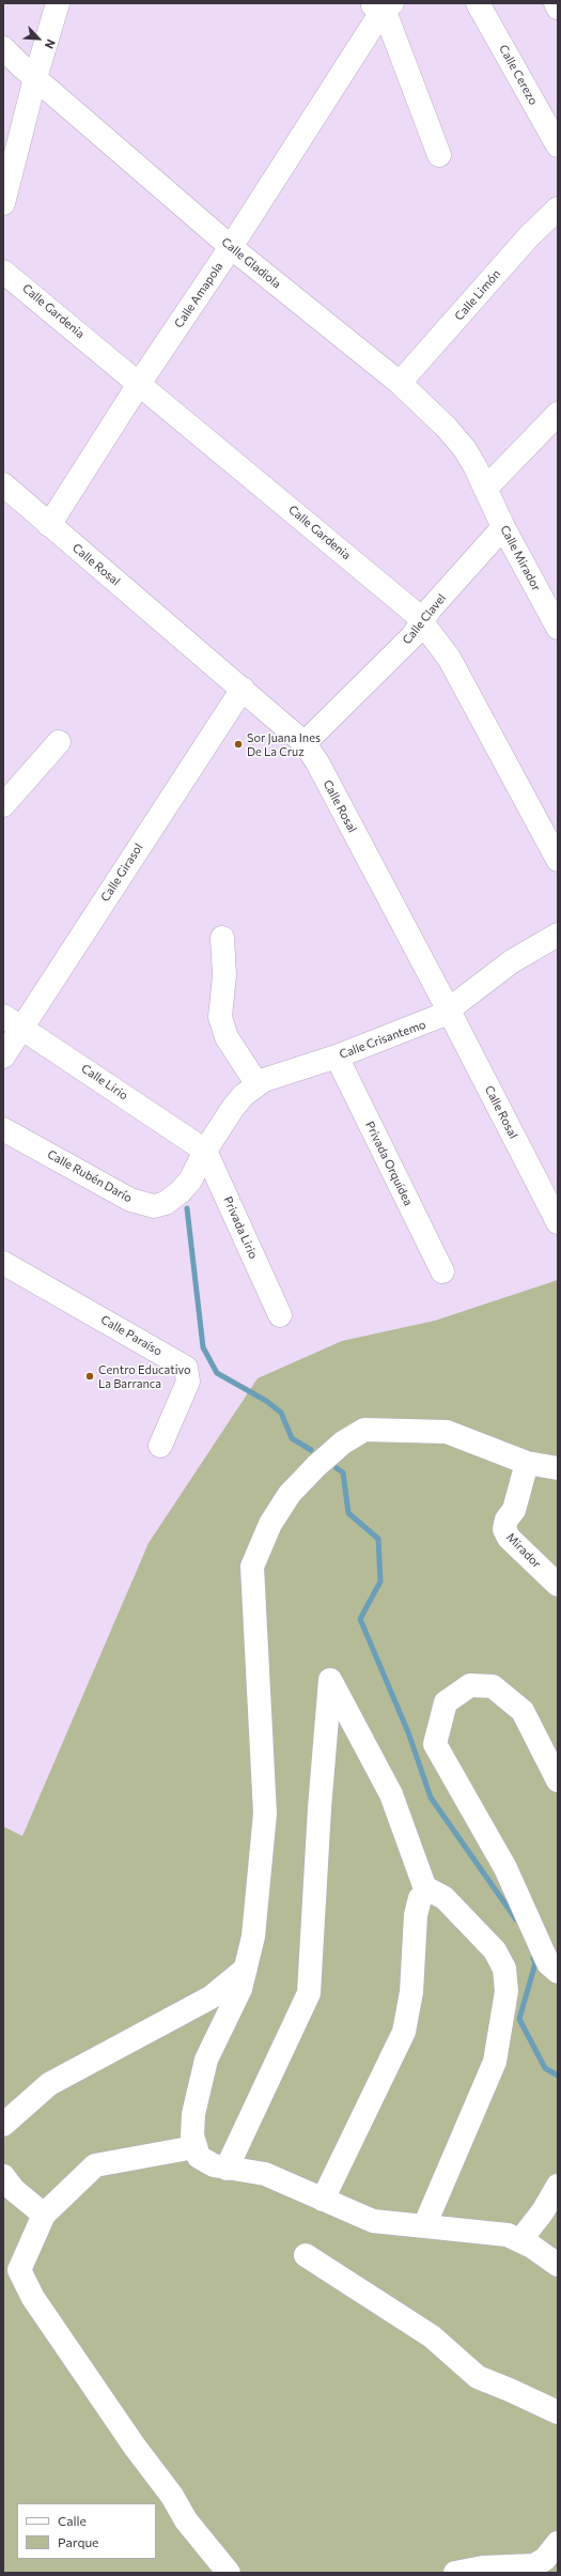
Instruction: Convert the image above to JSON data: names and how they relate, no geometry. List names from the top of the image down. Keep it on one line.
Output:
{"streets":{"street":["Calle Cerezo","Calle Gladiola","Calle Amapola","Calle Limón","Calle Gardenia","Calle Mirador","Calle Rosal","Calle Clavel","Calle Girasol","Calle Crisantemo","Calle Lirio","Privada Orquídea","Calle Rubén Darío","Privada Lirio","Calle Paraíso","Mirador"]},"crossings":[["Calle Gladiola","Calle Amapola"],["Calle Gladiola","Calle Limón"],["Calle Gladiola","Calle Mirador"],["Calle Amapola","Calle Gardenia"],["Calle Amapola","Calle Rosal"],["Calle Gardenia","Calle Clavel"],["Calle Mirador","Calle Clavel"],["Calle Rosal","Calle Clavel"],["Calle Rosal","Calle Girasol"],["Calle Rosal","Calle Crisantemo"],["Calle Girasol","Calle Lirio"],["Calle Crisantemo","Calle Lirio"],["Calle Crisantemo","Privada Orquídea"],["Calle Crisantemo","Calle Rubén Darío"],["Calle Crisantemo","Privada Lirio"],["Calle Lirio","Calle Rubén Darío"],["Calle Lirio","Privada Lirio"],["Calle Rubén Darío","Privada Lirio"]],"places":["Sor Juana Ines De La Cruz","Centro Educativo La Barranca"],"legend":["Calle","Parque"],"north":"bottom right"}
